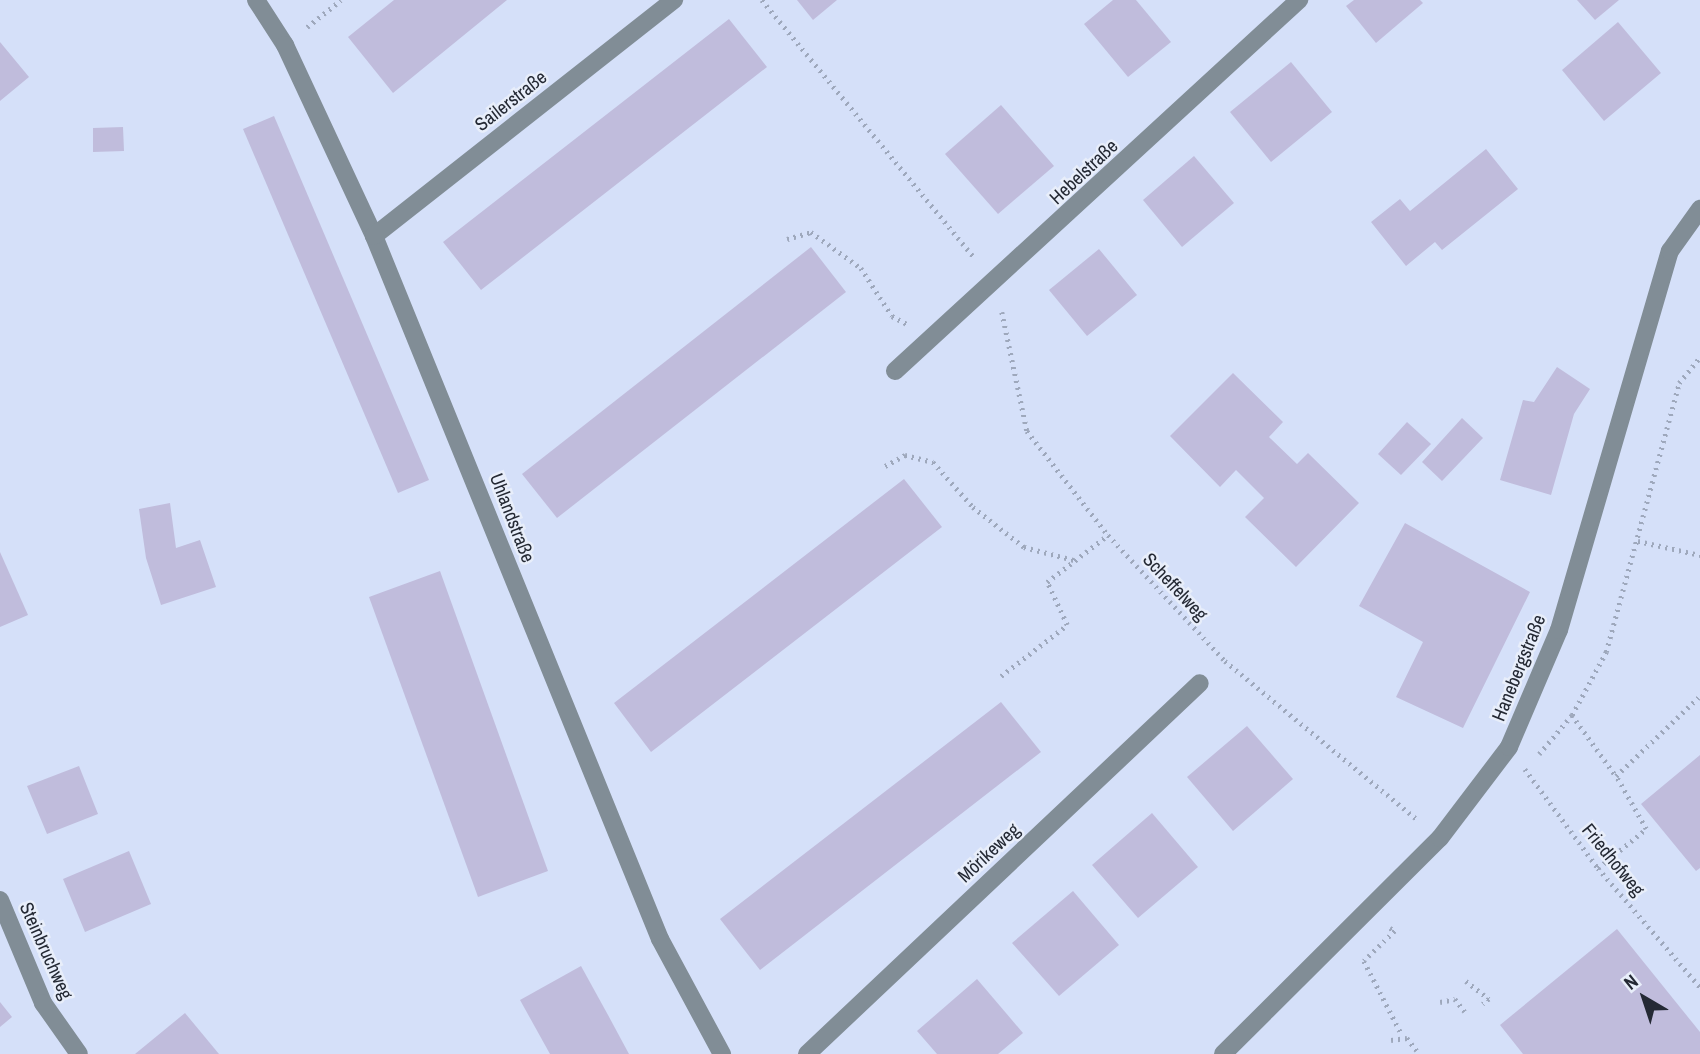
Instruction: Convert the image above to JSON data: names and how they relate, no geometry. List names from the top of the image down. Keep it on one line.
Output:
{"streets":{"street":["Sailerstraße","Hebelstraße","Uhlandstraße","Hanebergstraße","Mörikeweg","Steinbruchweg"],"path":["Scheffelweg","Friedhofweg"]},"crossings":[["Sailerstraße","Uhlandstraße"],["Hebelstraße","Scheffelweg"],["Scheffelweg","Hanebergstraße"],["Hanebergstraße","Friedhofweg"]],"north":"top left"}
